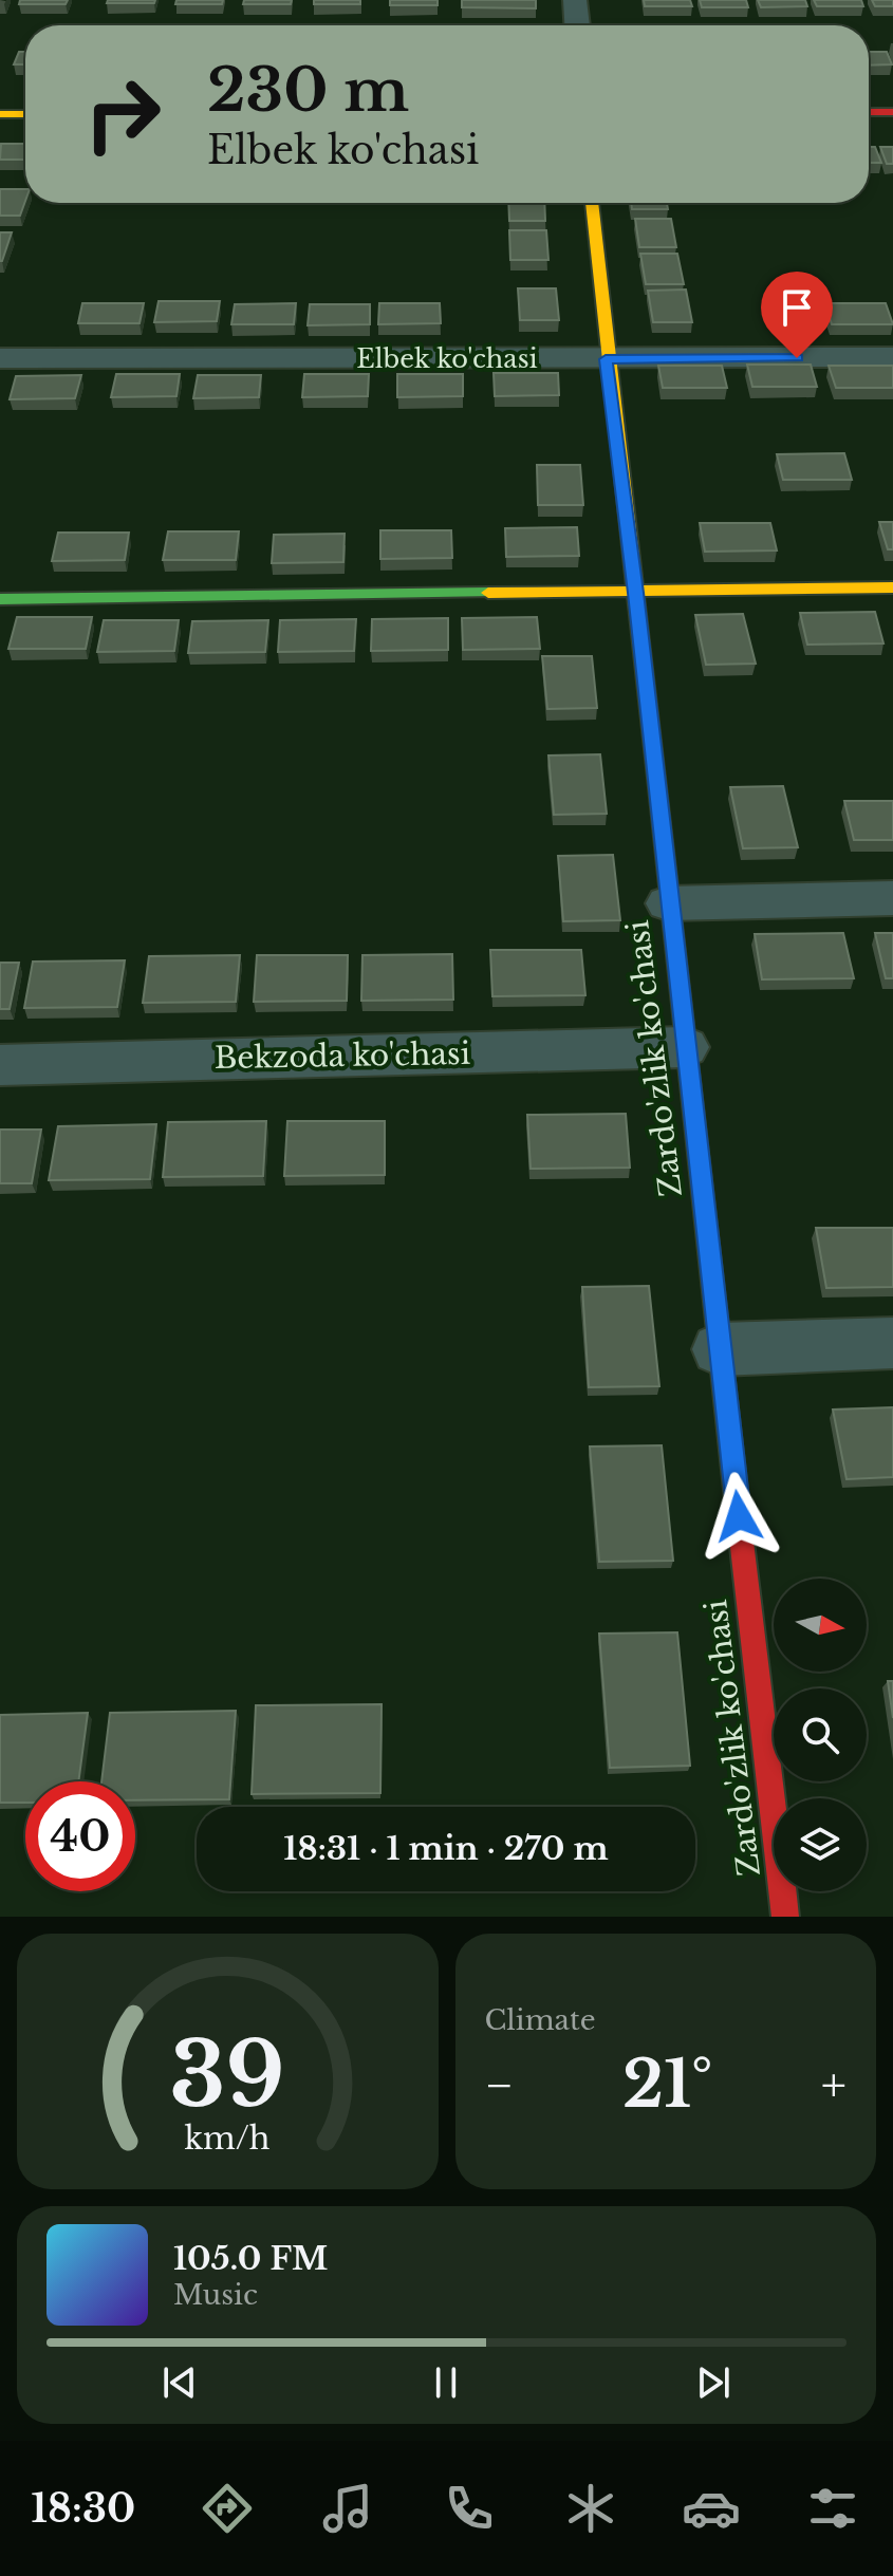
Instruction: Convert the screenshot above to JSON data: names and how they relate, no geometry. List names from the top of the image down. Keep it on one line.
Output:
{"streets":{"street":["Elbek ko'chasi","Bekzoda ko'chasi","Zardo'zlik ko'chasi"]},"crossings":[["Elbek ko'chasi","Zardo'zlik ko'chasi"],["Bekzoda ko'chasi","Zardo'zlik ko'chasi"]],"north":"right","page":{"turn":["230 m","Elbek ko'chasi"],"limit":"40","trip":"18:31 · 1 min · 270 m","tile":"Climate","heat":["−","21°","+"],"song":["105.0 FM","Music"],"tabs":"18:30","gauge":["39","km/h"]}}
